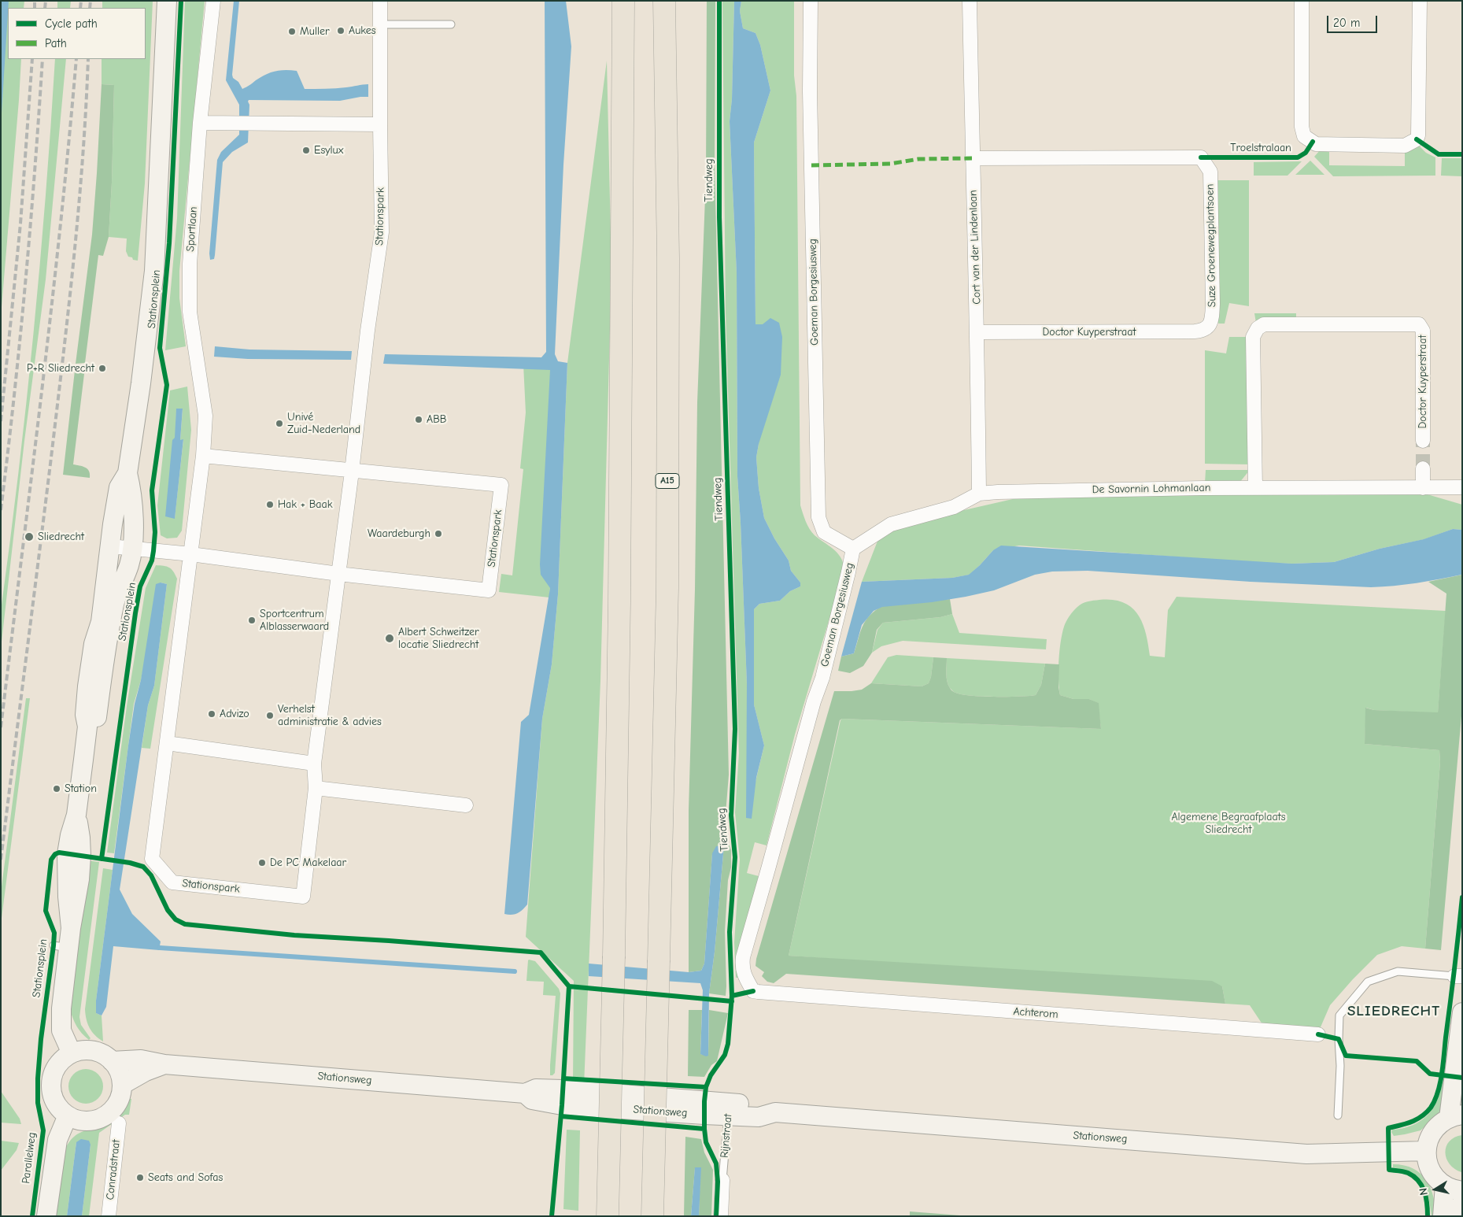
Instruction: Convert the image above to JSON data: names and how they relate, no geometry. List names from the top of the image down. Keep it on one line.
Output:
{"streets":{"highway":["A15"],"main road":["Stationsplein","Stationsweg"],"street":["Troelstralaan","Stationspark","Sportlaan","Suze Groenewegplantsoen","Cort van der Lindenlaan","Goeman Borgesiusweg","Doctor Kuyperstraat","De Savornin Lohmanlaan","Achterom","Rijnstraat","Conradstraat"],"cycle path":["Tiendweg","Parallelweg"]},"crossings":[["Stationspark","Sportlaan"],["Stationspark","Stationsplein"],["Suze Groenewegplantsoen","Cort van der Lindenlaan"],["Suze Groenewegplantsoen","Doctor Kuyperstraat"],["Cort van der Lindenlaan","Doctor Kuyperstraat"],["Cort van der Lindenlaan","De Savornin Lohmanlaan"],["Goeman Borgesiusweg","De Savornin Lohmanlaan"],["Goeman Borgesiusweg","Achterom"],["Stationsplein","Stationsweg"],["Doctor Kuyperstraat","De Savornin Lohmanlaan"],["Stationsweg","Rijnstraat"]],"districts":["SLIEDRECHT"],"parks":["Algemene Begraafplaats Sliedrecht"],"places":["Aukes","Muller","Esylux","P+R Sliedrecht","ABB","Univé Zuid-Nederland","Hak + Baak","Waardeburgh","Sliedrecht","Sportcentrum Alblasserwaard","Albert Schweitzer locatie Sliedrecht","Advizo","Verhelst administratie & advies","Station","De PC Makelaar","Seats and Sofas"],"legend":["Cycle path","Path"],"scale_bar":"20 m","north":"left"}
